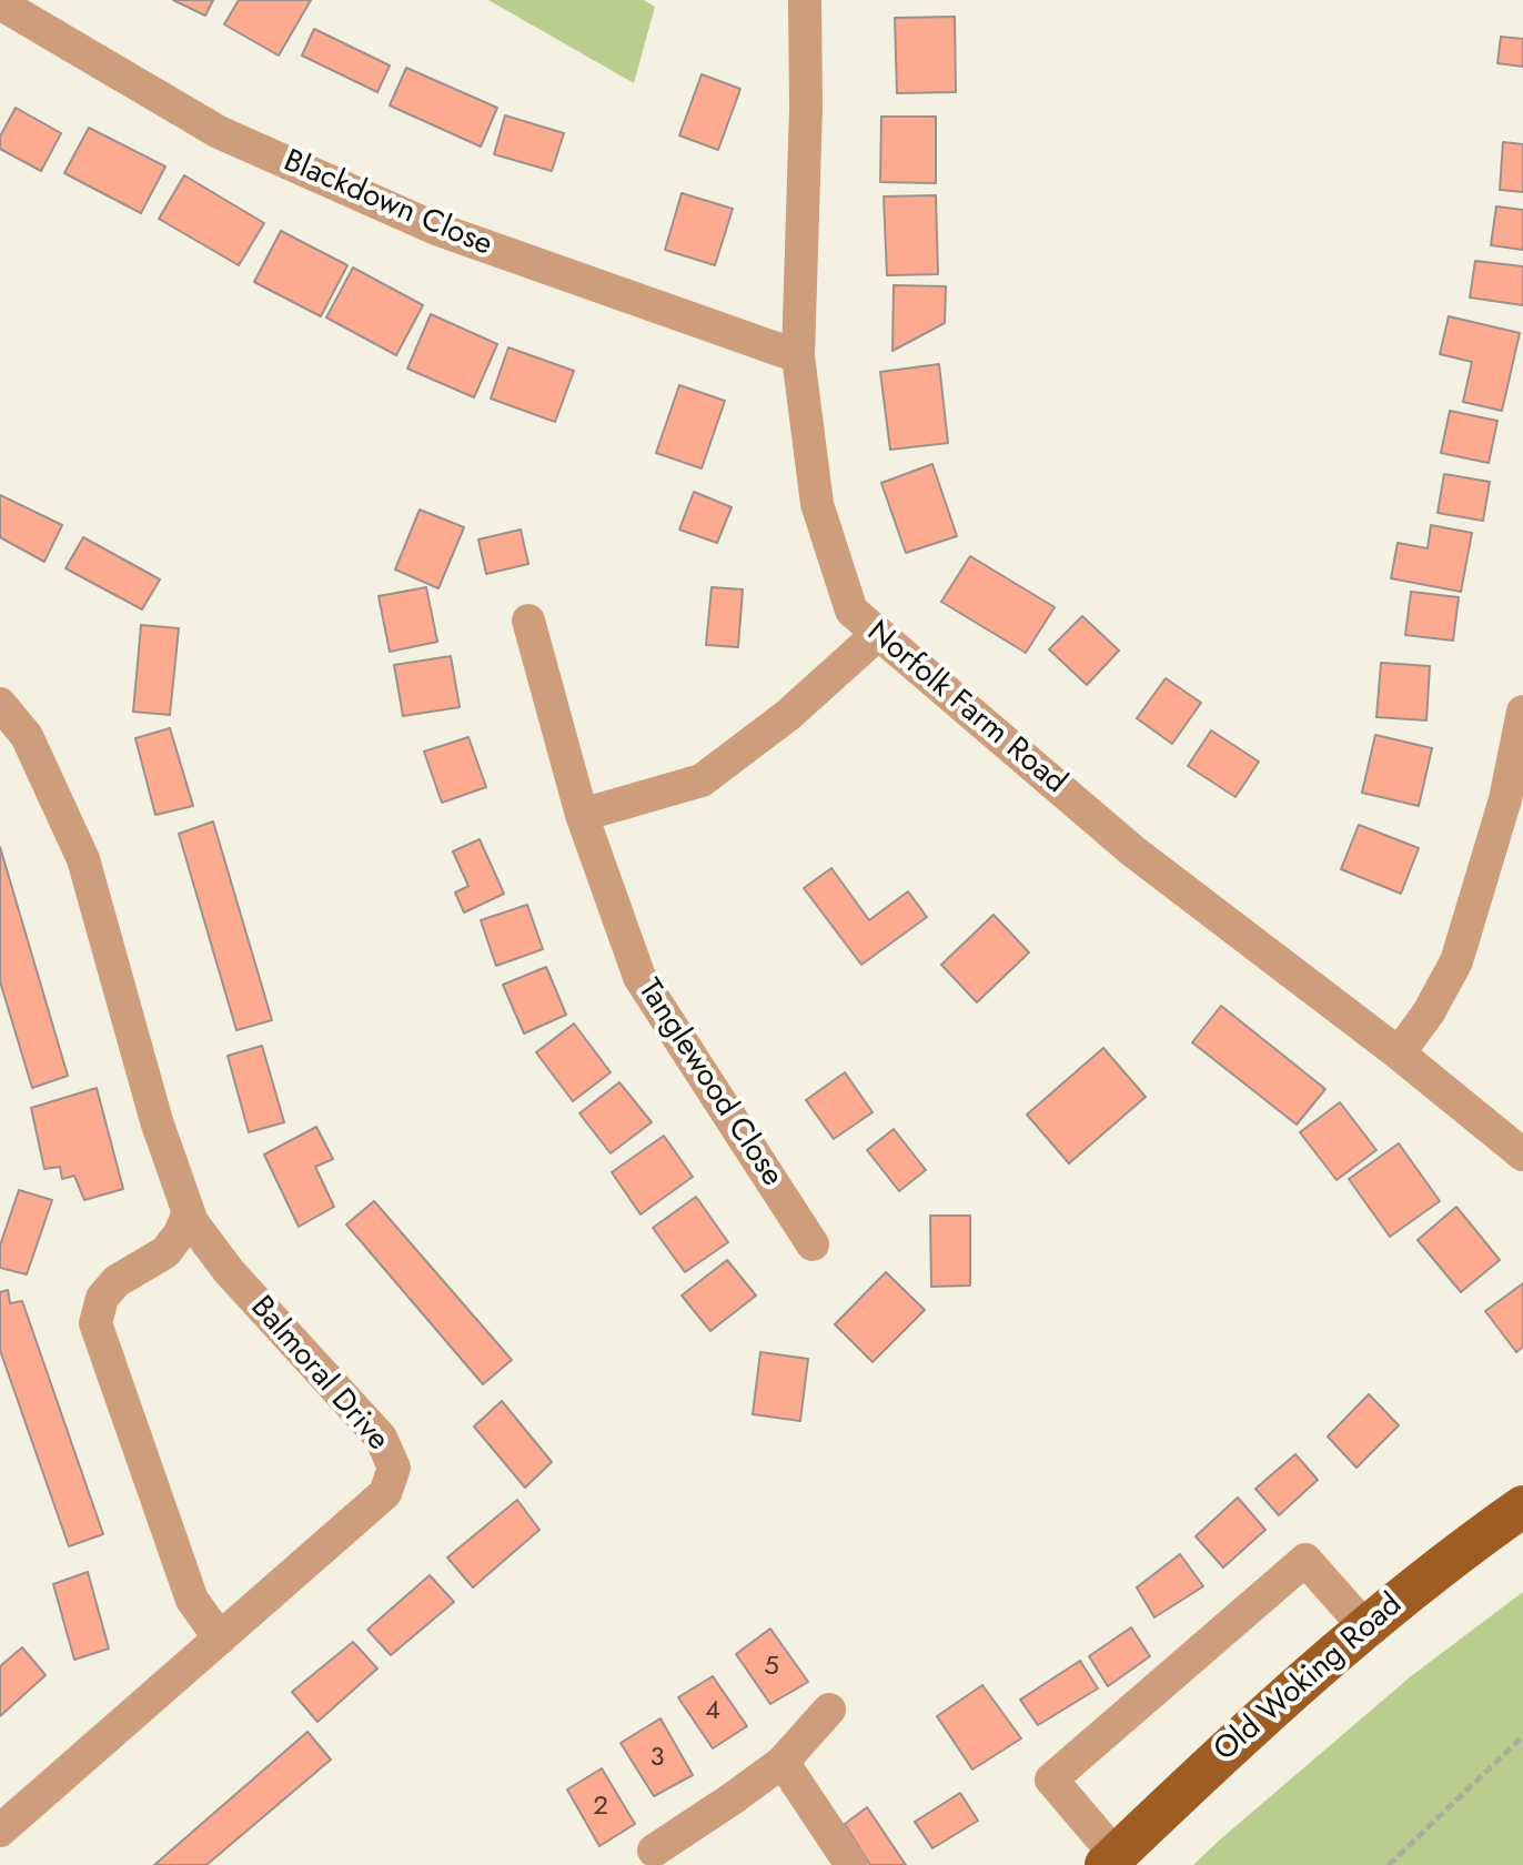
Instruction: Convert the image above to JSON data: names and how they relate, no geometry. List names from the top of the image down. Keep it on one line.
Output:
{"streets":{"main road":["Old Woking Road"],"street":["Blackdown Close","Norfolk Farm Road","Tanglewood Close","Balmoral Drive"]},"crossings":[["Blackdown Close","Norfolk Farm Road"]],"house_numbers":["5","4","3","2"]}
